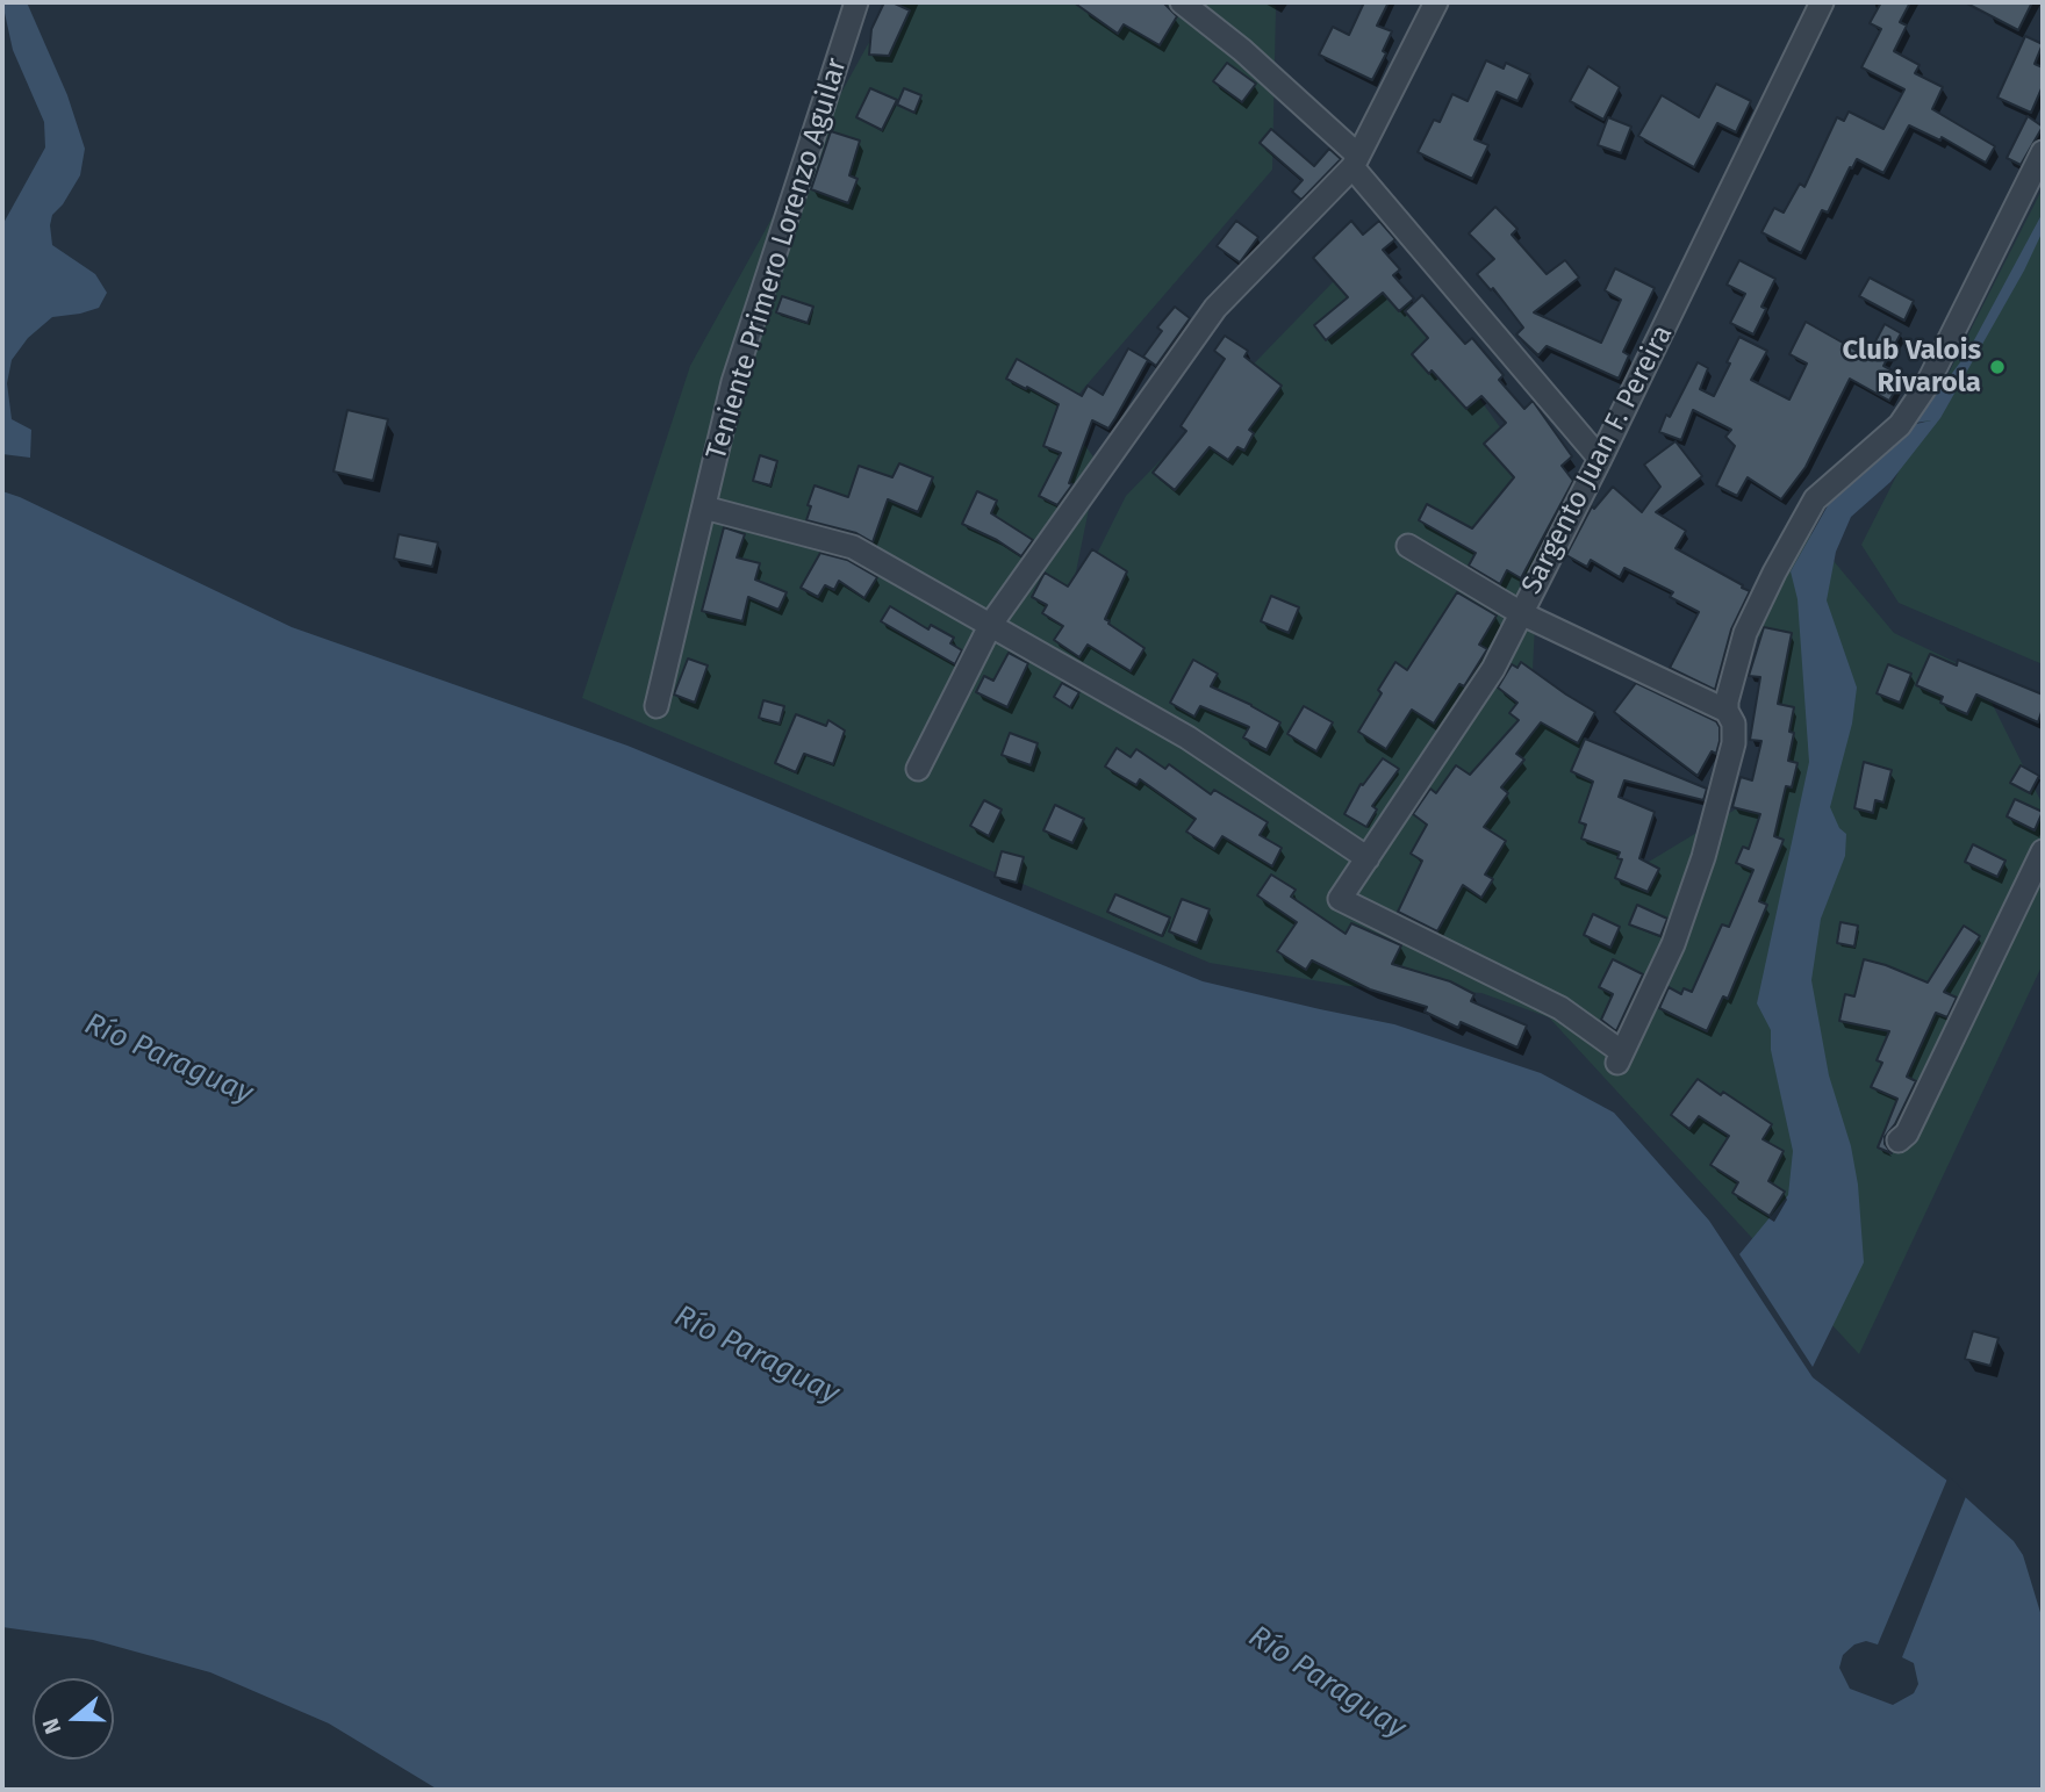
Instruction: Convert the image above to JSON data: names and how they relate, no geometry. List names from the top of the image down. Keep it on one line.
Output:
{"streets":{"street":["Teniente Primero Lorenzo Aguilar","Sargento Juan F. Pereira"]},"water":["Río Paraguay"],"places":["Club Valois Rivarola"],"north":"left"}
